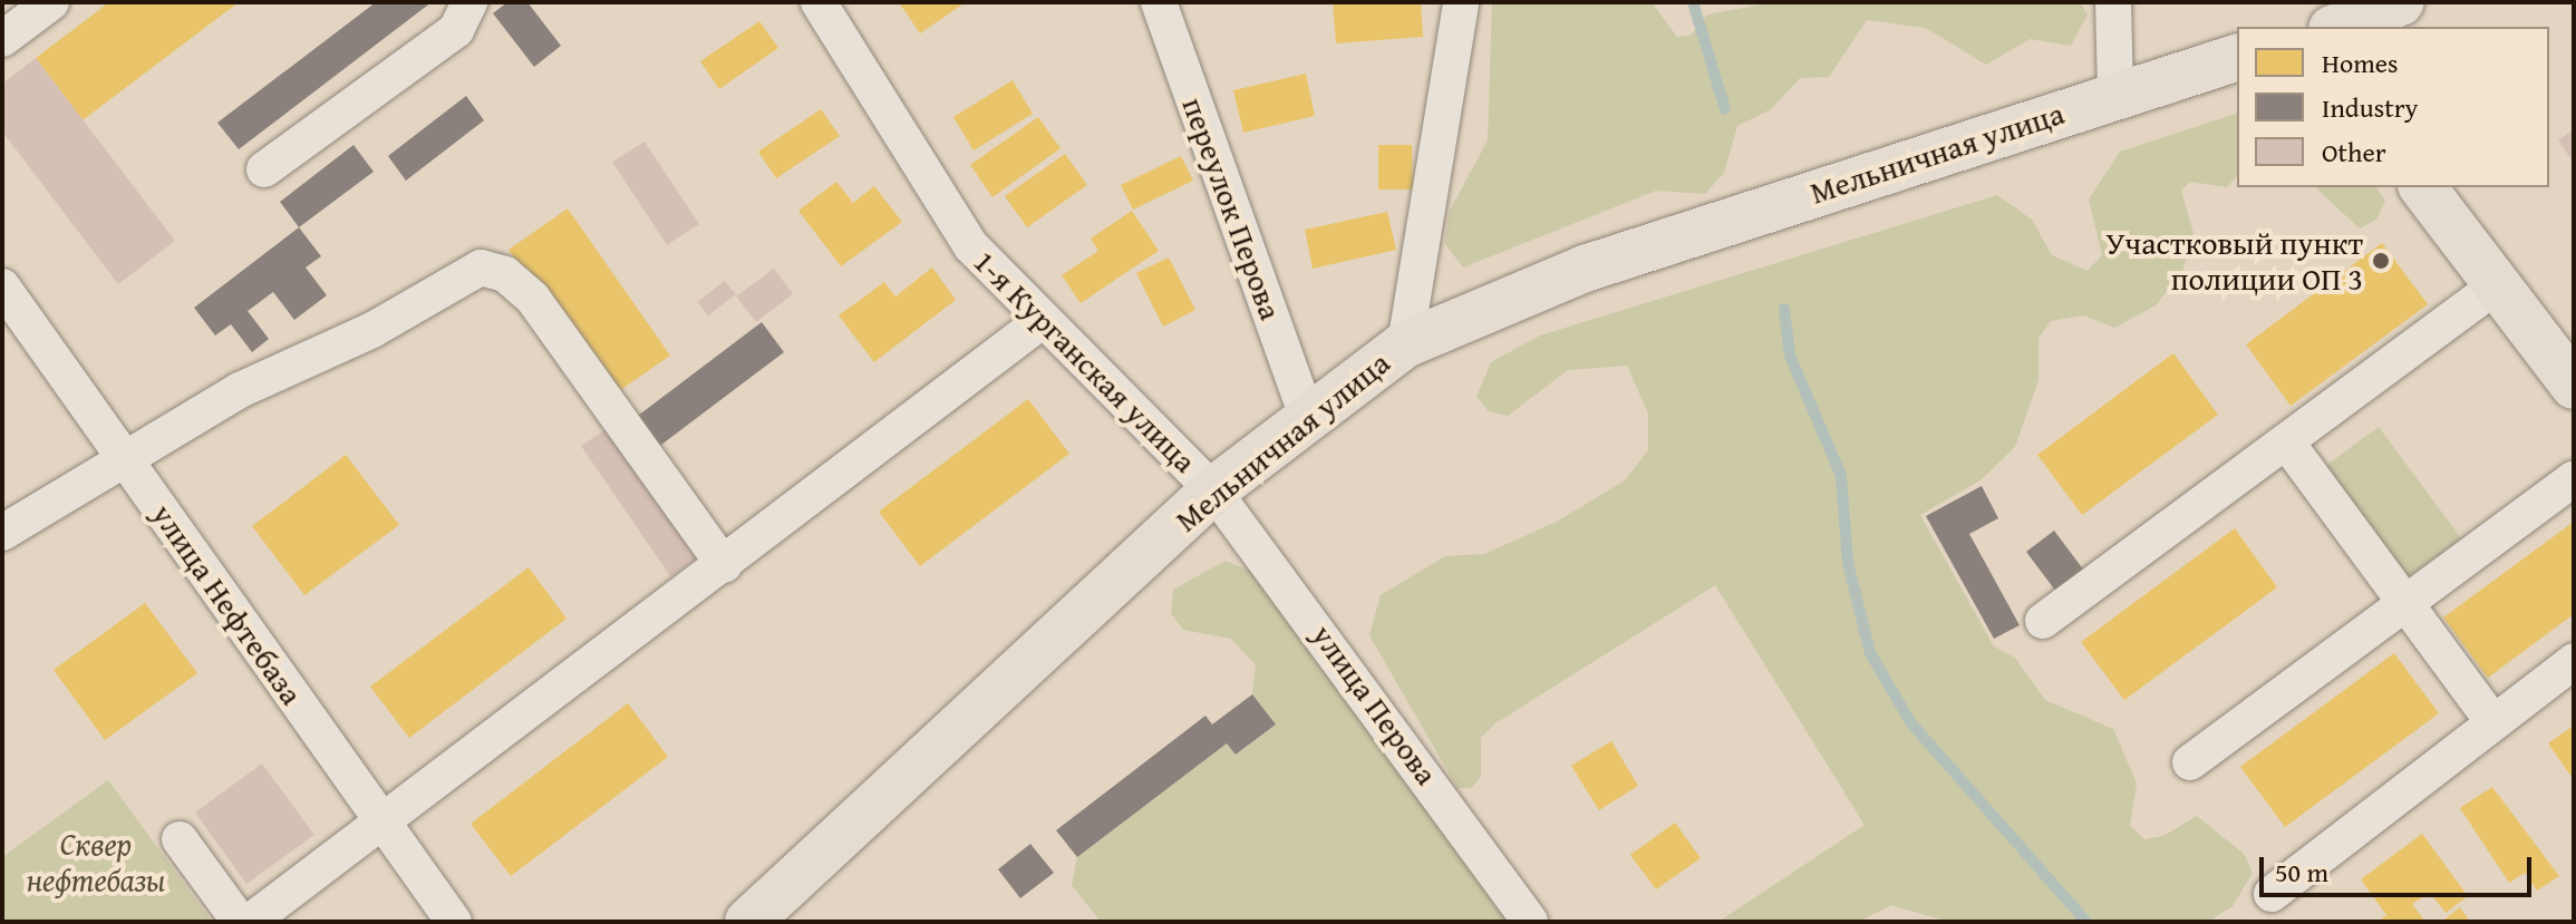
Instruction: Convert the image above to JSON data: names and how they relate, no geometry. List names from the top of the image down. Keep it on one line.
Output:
{"streets":{"main road":["Мельничная улица"],"street":["переулок Перова","1-я Курганская улица","улица Нефтебаза","улица Перова"]},"crossings":[["Мельничная улица","переулок Перова"],["Мельничная улица","1-я Курганская улица"],["Мельничная улица","улица Перова"],["1-я Курганская улица","улица Перова"]],"parks":["Сквер нефтебазы"],"places":["Участковый пункт полиции ОП 3"],"legend":["Homes","Industry","Other"],"scale_bar":"50 m"}
